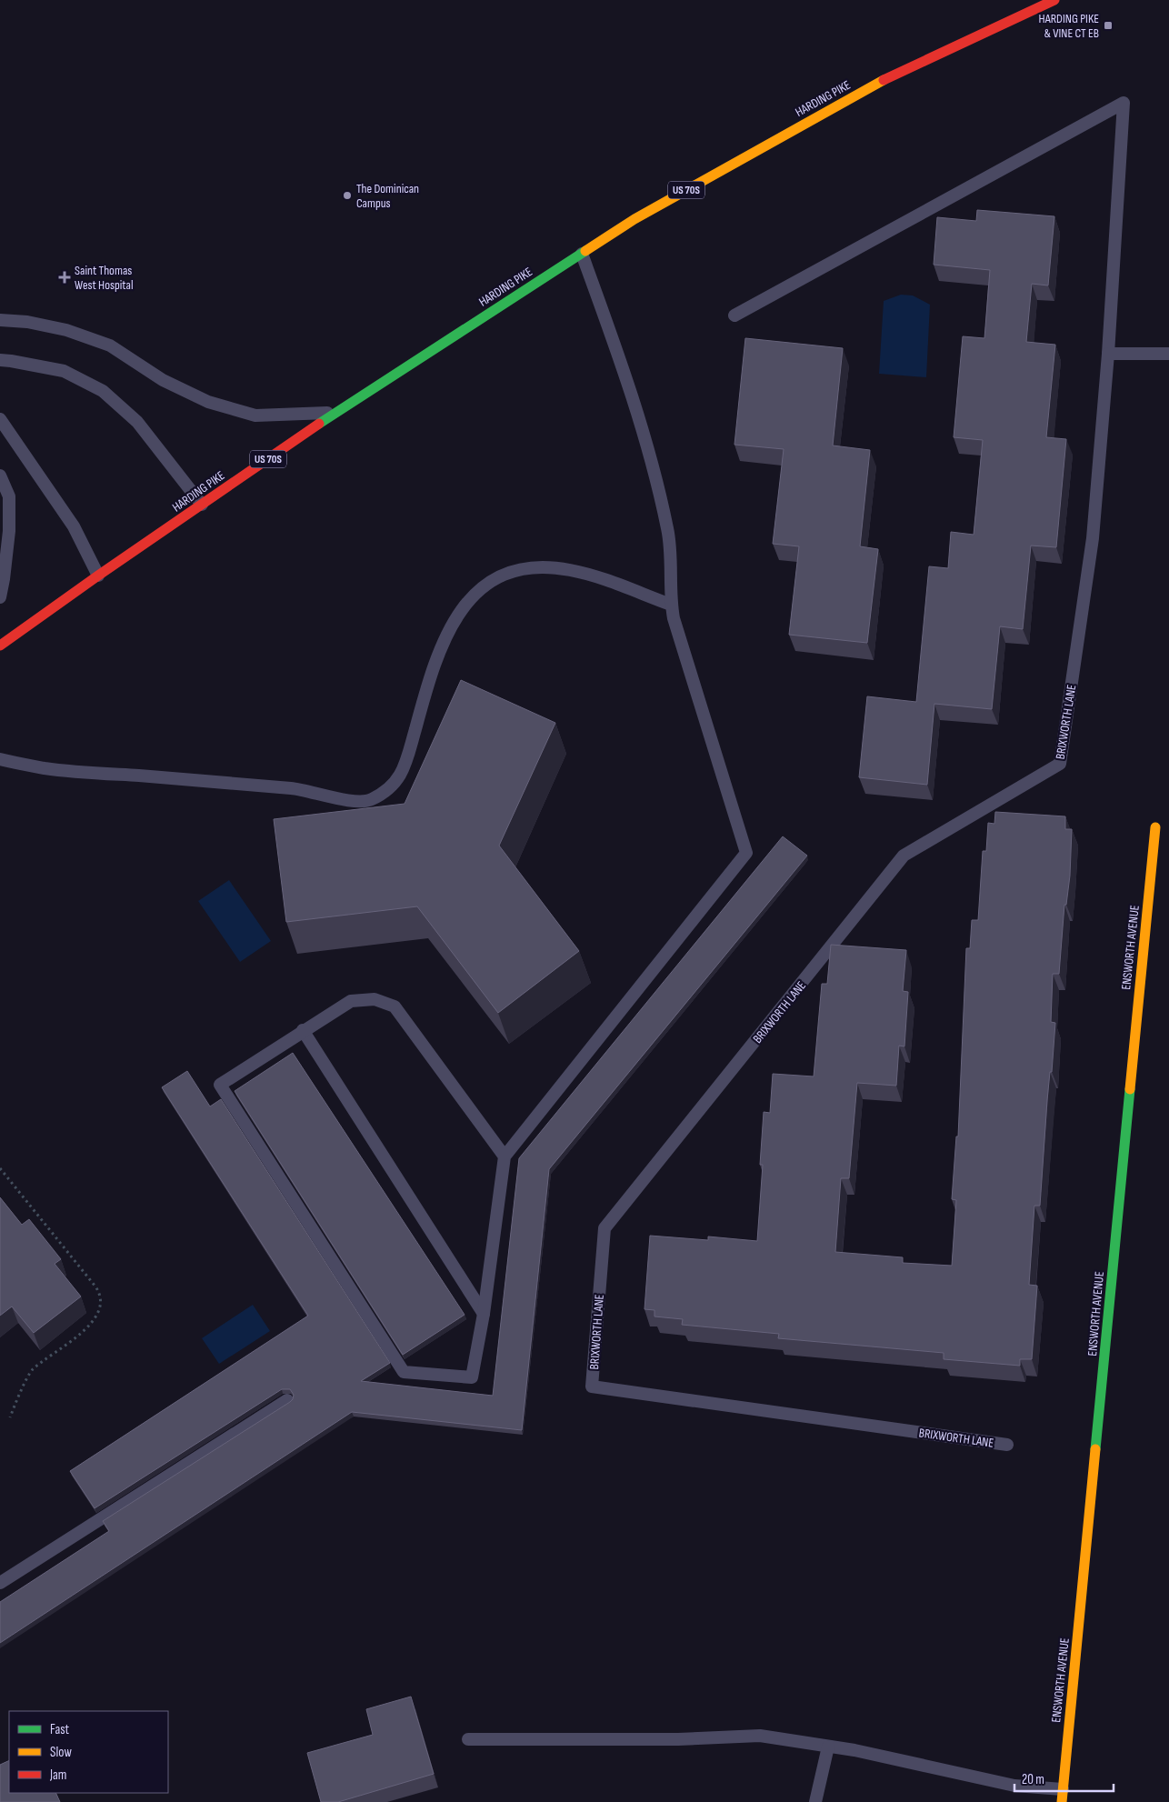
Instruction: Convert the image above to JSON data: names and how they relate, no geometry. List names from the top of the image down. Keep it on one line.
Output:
{"streets":{"main road":["HARDING PIKE","US 70S","ENSWORTH AVENUE"],"lane":["BRIXWORTH LANE"]},"places":{"transit":["HARDING PIKE & VINE CT EB"],"other":["The Dominican Campus"],"health":["Saint Thomas West Hospital"]},"legend":["Fast","Slow","Jam"],"scale_bar":"20 m"}
